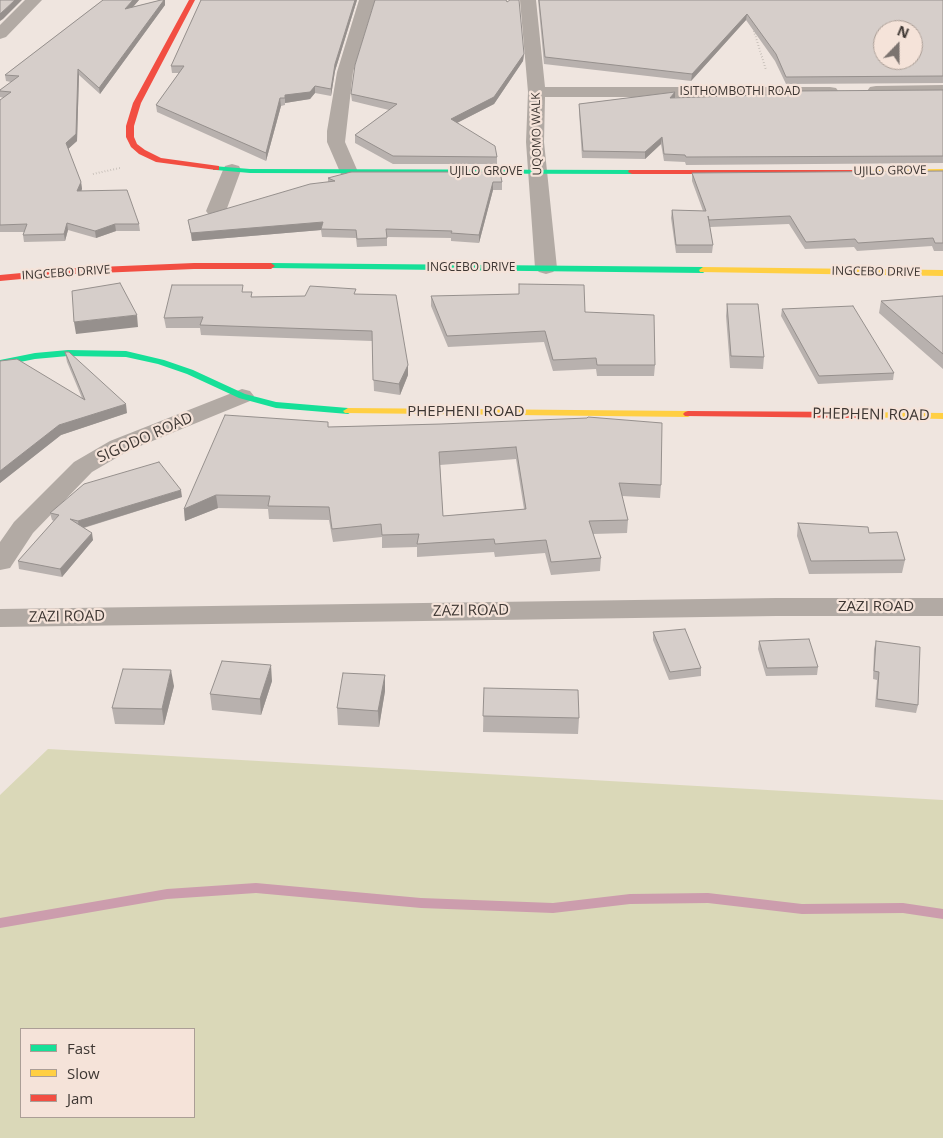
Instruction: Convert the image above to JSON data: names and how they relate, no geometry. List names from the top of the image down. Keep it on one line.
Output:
{"streets":{"street":["ISITHOMBOTHI ROAD","UQOMO WALK","UJILO GROVE","INGCEBO DRIVE","PHEPHENI ROAD","SIGODO ROAD","ZAZI ROAD"]},"crossings":[["ISITHOMBOTHI ROAD","UQOMO WALK"],["UQOMO WALK","UJILO GROVE"],["UQOMO WALK","INGCEBO DRIVE"],["PHEPHENI ROAD","SIGODO ROAD"]],"legend":["Fast","Slow","Jam"],"north":"top"}
